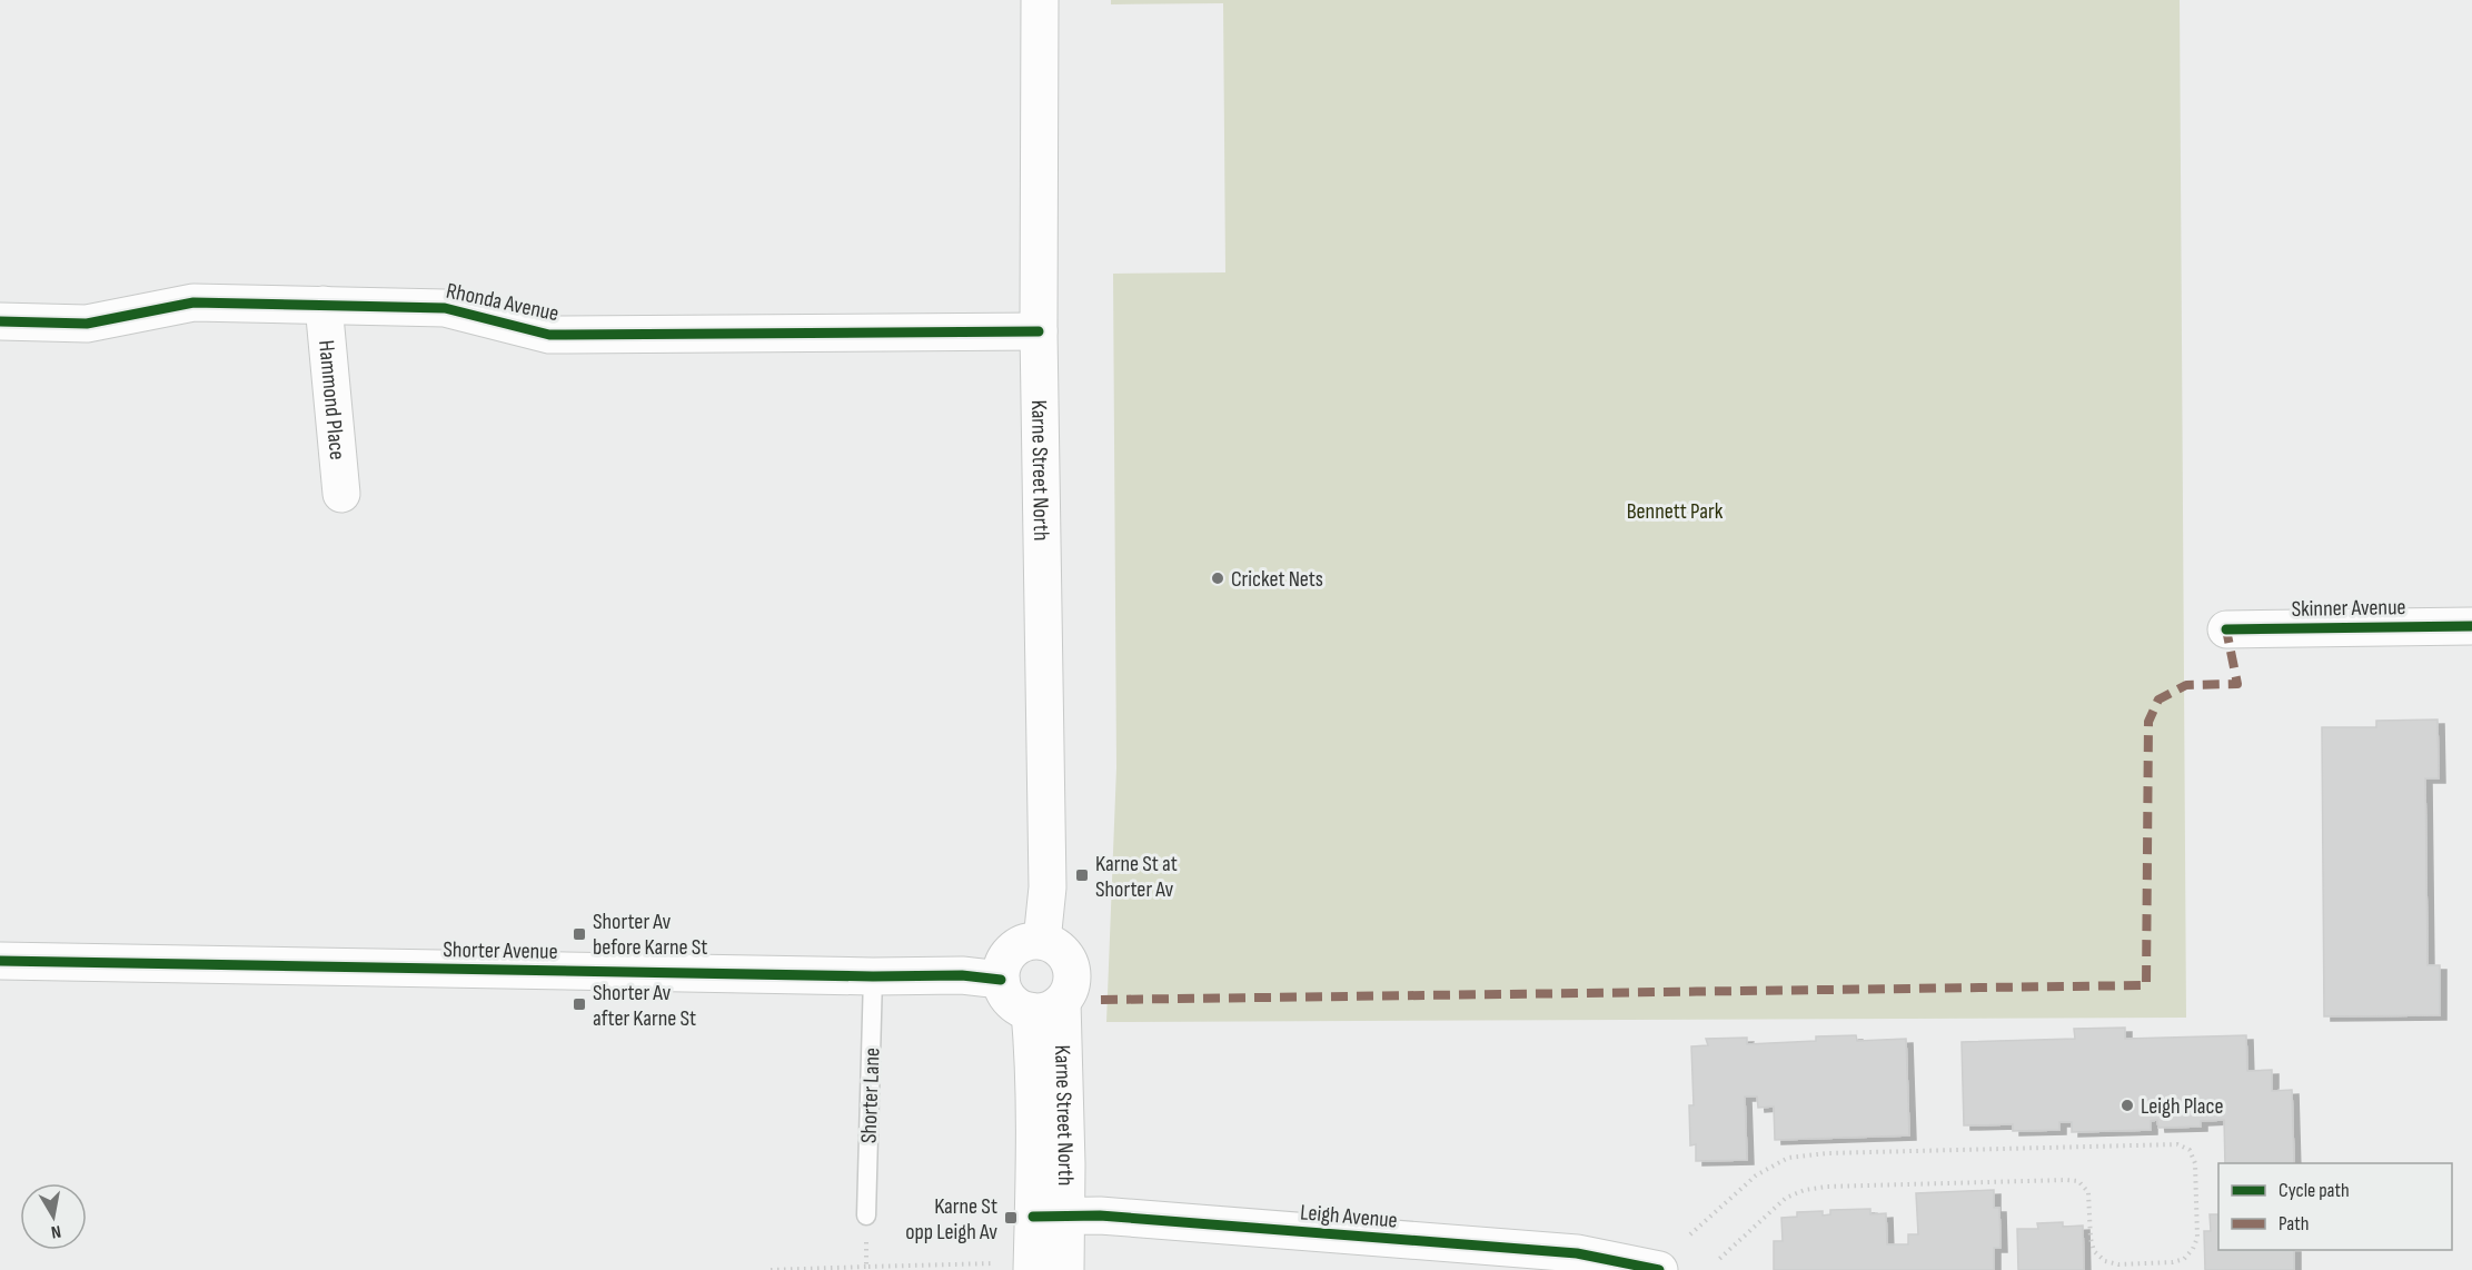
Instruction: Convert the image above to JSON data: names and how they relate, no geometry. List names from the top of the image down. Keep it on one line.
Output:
{"streets":{"street":["Rhonda Avenue","Hammond Place","Karne Street North","Skinner Avenue","Shorter Avenue","Leigh Avenue"],"lane":["Shorter Lane"]},"crossings":[["Rhonda Avenue","Hammond Place"],["Rhonda Avenue","Karne Street North"],["Karne Street North","Shorter Avenue"],["Karne Street North","Leigh Avenue"],["Shorter Avenue","Shorter Lane"]],"parks":["Bennett Park"],"places":{"other":["Cricket Nets","Leigh Place"],"transit":["Karne St at Shorter Av","Shorter Av before Karne St","Shorter Av after Karne St","Karne St opp Leigh Av"]},"legend":["Cycle path","Path"],"north":"bottom"}
